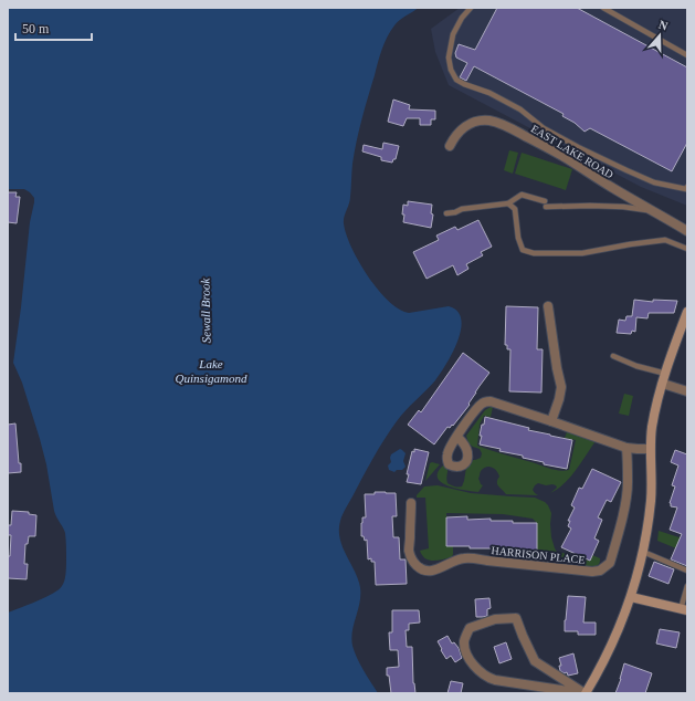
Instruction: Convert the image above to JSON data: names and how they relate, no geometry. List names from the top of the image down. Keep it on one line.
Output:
{"streets":{"street":["EAST LAKE ROAD","HARRISON PLACE"]},"water":["Sewall Brook","Lake Quinsigamond"],"scale_bar":"50 m","north":"top"}
